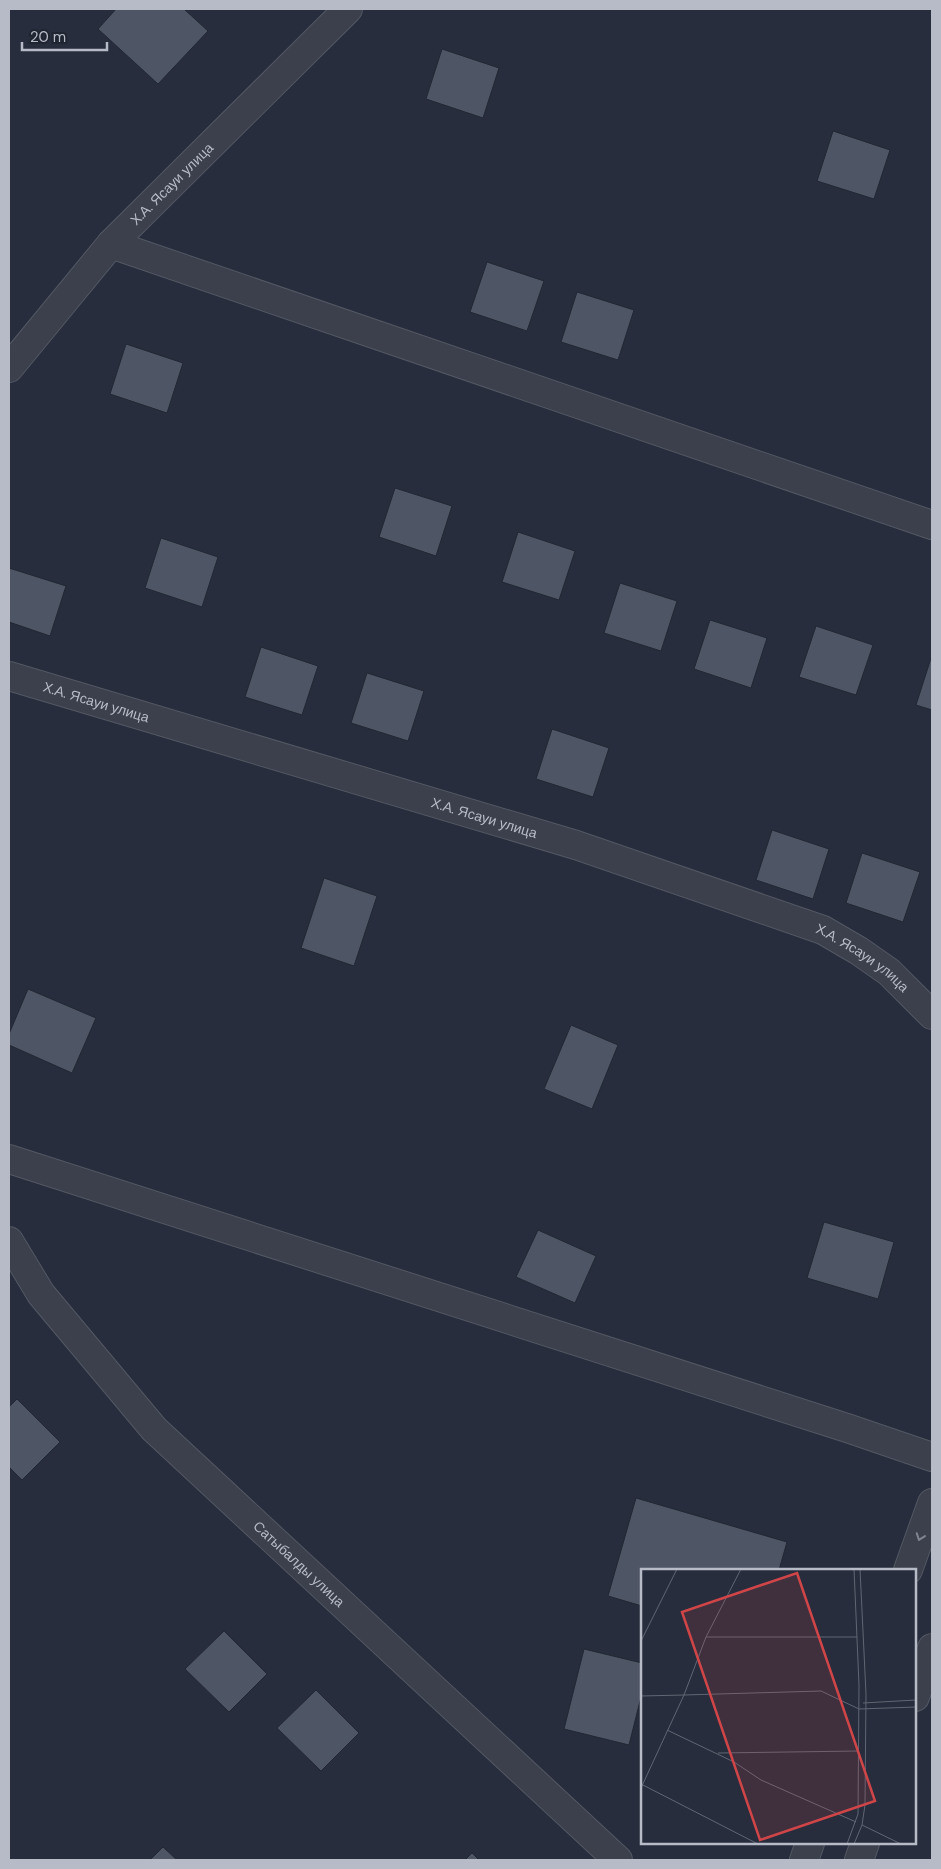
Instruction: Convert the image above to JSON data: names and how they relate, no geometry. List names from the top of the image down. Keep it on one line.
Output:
{"streets":{"street":["Х.А. Ясауи улица","Сатыбалды улица"]},"scale_bar":"20 m"}
